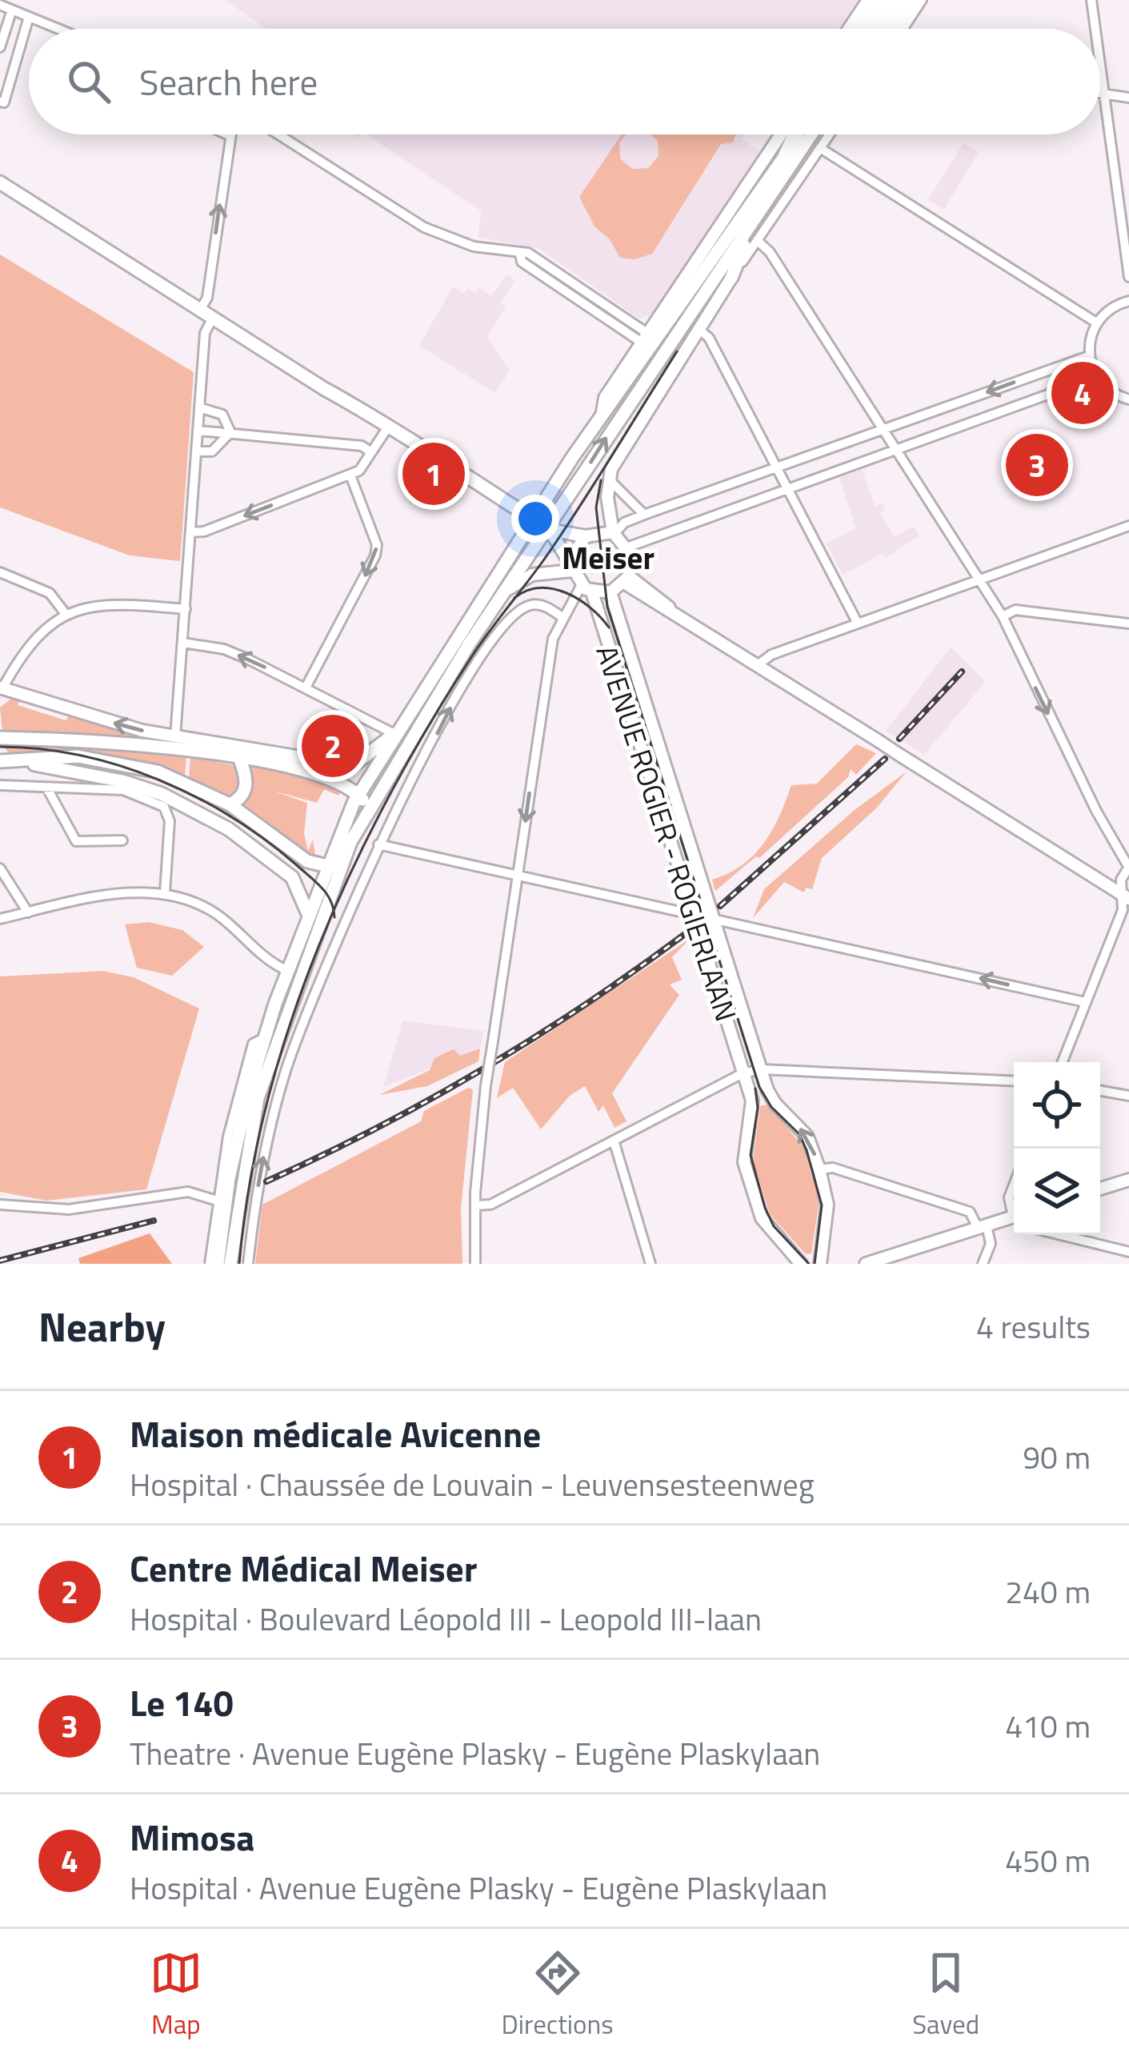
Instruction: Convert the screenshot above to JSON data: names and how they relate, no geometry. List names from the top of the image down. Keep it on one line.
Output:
{"streets":{"street":["AVENUE ROGIER - ROGIERLAAN"]},"districts":["Meiser"],"page":{"search":"Search here","pins":["4","3","1","2"],"heading":["Nearby","4 results"],"list":[{"mark":"1","name":"Maison médicale Avicenne","note":"Hospital · Chaussée de Louvain - Leuvensesteenweg","value":"90 m"},{"mark":"2","name":"Centre Médical Meiser","note":"Hospital · Boulevard Léopold III - Leopold III-laan","value":"240 m"},{"mark":"3","name":"Le 140","note":"Theatre · Avenue Eugène Plasky - Eugène Plaskylaan","value":"410 m"},{"mark":"4","name":"Mimosa","note":"Hospital · Avenue Eugène Plasky - Eugène Plaskylaan","value":"450 m"}],"nav":["Map","Directions","Saved"]}}
